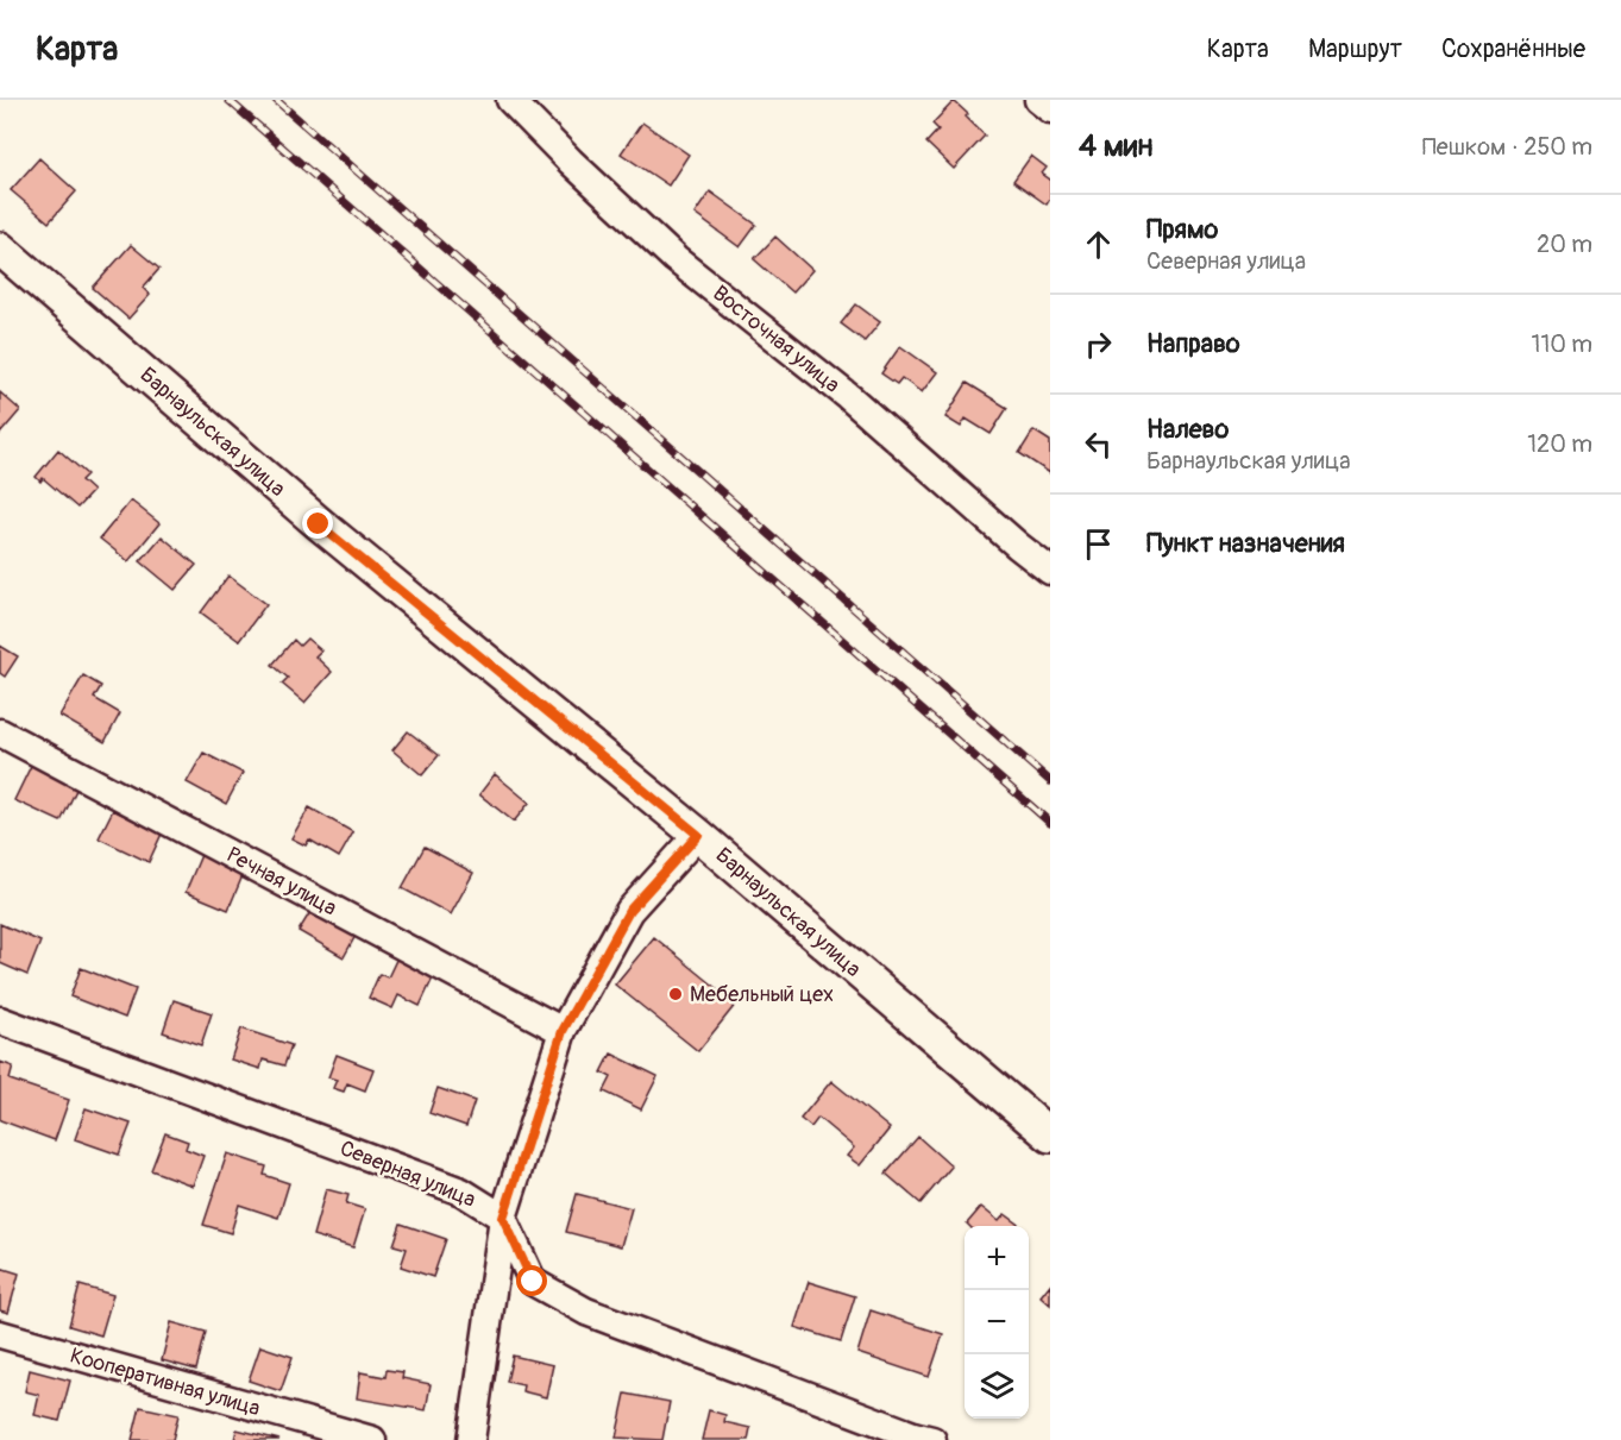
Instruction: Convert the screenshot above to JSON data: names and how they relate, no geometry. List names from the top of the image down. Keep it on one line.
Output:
{"streets":{"street":["Восточная улица","Барнаульская улица","Речная улица","Северная улица","Кооперативная улица"]},"places":["Мебельный цех"],"page":{"header":"Карта","nav":["Карта","Маршрут","Сохранённые"],"heading":["4 мин","Пешком · 250 m"],"list":[["Прямо","Северная улица","20 m"],["Направо","110 m"],["Налево","Барнаульская улица","120 m"],"Пункт назначения"],"map_buttons":["+","−"]}}
